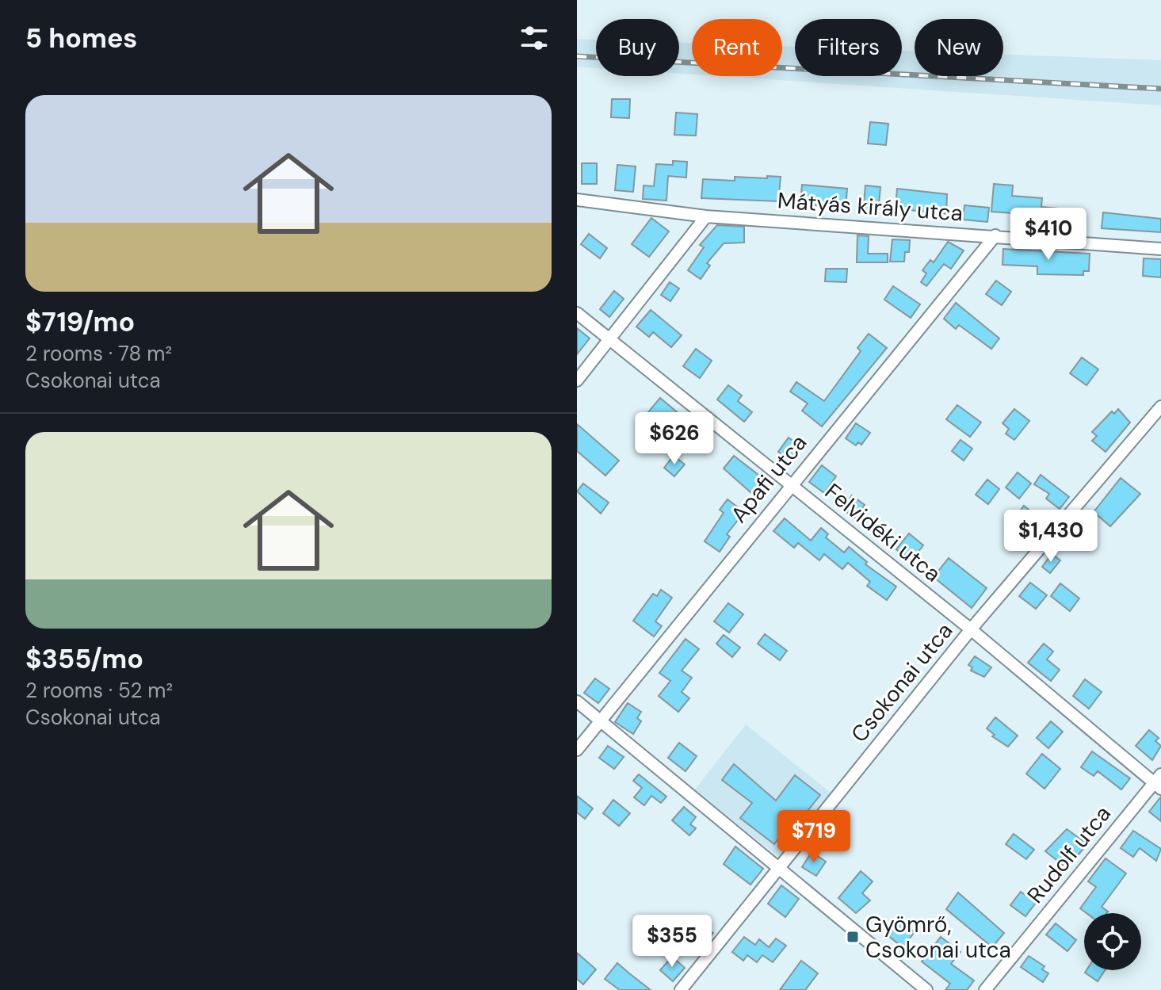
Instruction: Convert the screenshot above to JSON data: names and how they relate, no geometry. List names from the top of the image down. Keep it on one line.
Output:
{"streets":{"street":["Mátyás király utca","Apafi utca","Felvidéki utca","Csokonai utca","Rudolf utca"]},"crossings":[["Mátyás király utca","Apafi utca"],["Apafi utca","Felvidéki utca"],["Felvidéki utca","Csokonai utca"],["Felvidéki utca","Rudolf utca"]],"places":{"transit":["Gyömrő, Csokonai utca"]},"page":{"heading":"5 homes","chip":["Buy","Rent","Filters","New"],"list":[{"name":"$719/mo","note":"2 rooms · 78 m² · Csokonai utca"},{"name":"$355/mo","note":"2 rooms · 52 m² · Csokonai utca"}],"price":["$410","$626","$1,430","$719","$355"]}}
